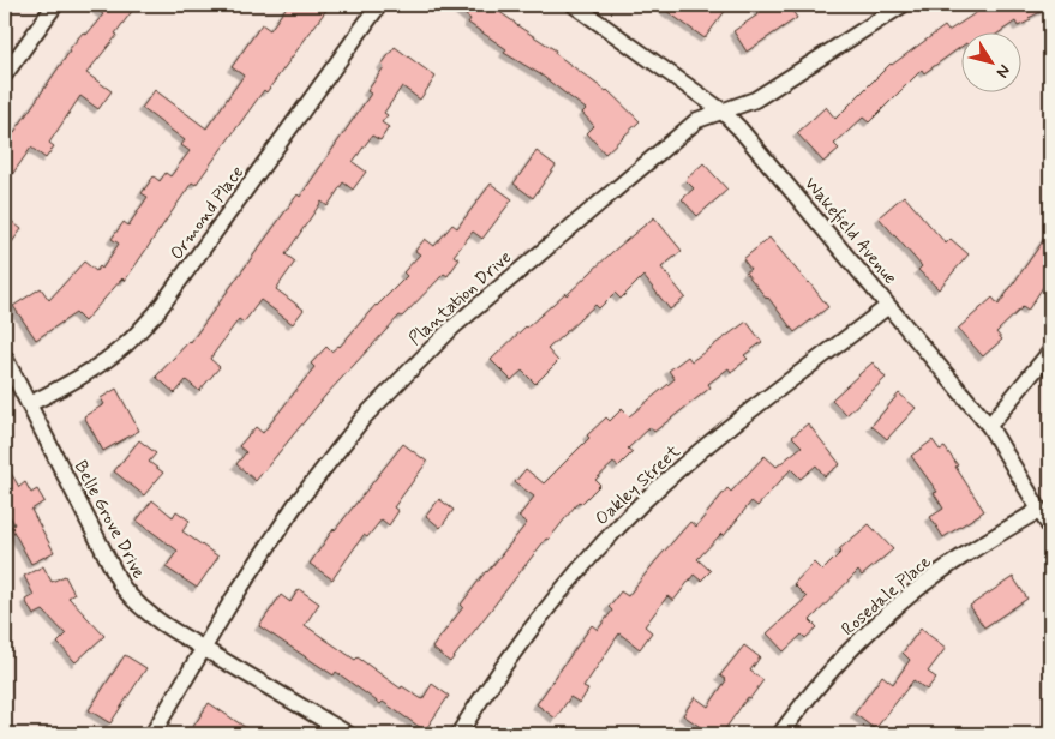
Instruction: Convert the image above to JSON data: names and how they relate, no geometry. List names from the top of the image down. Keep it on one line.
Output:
{"streets":{"street":["Ormond Place","Wakefield Avenue","Plantation Drive","Oakley Street","Belle Grove Drive","Rosedale Place"]},"crossings":[["Ormond Place","Belle Grove Drive"],["Wakefield Avenue","Plantation Drive"],["Wakefield Avenue","Oakley Street"],["Wakefield Avenue","Rosedale Place"],["Plantation Drive","Belle Grove Drive"]],"north":"bottom right"}
